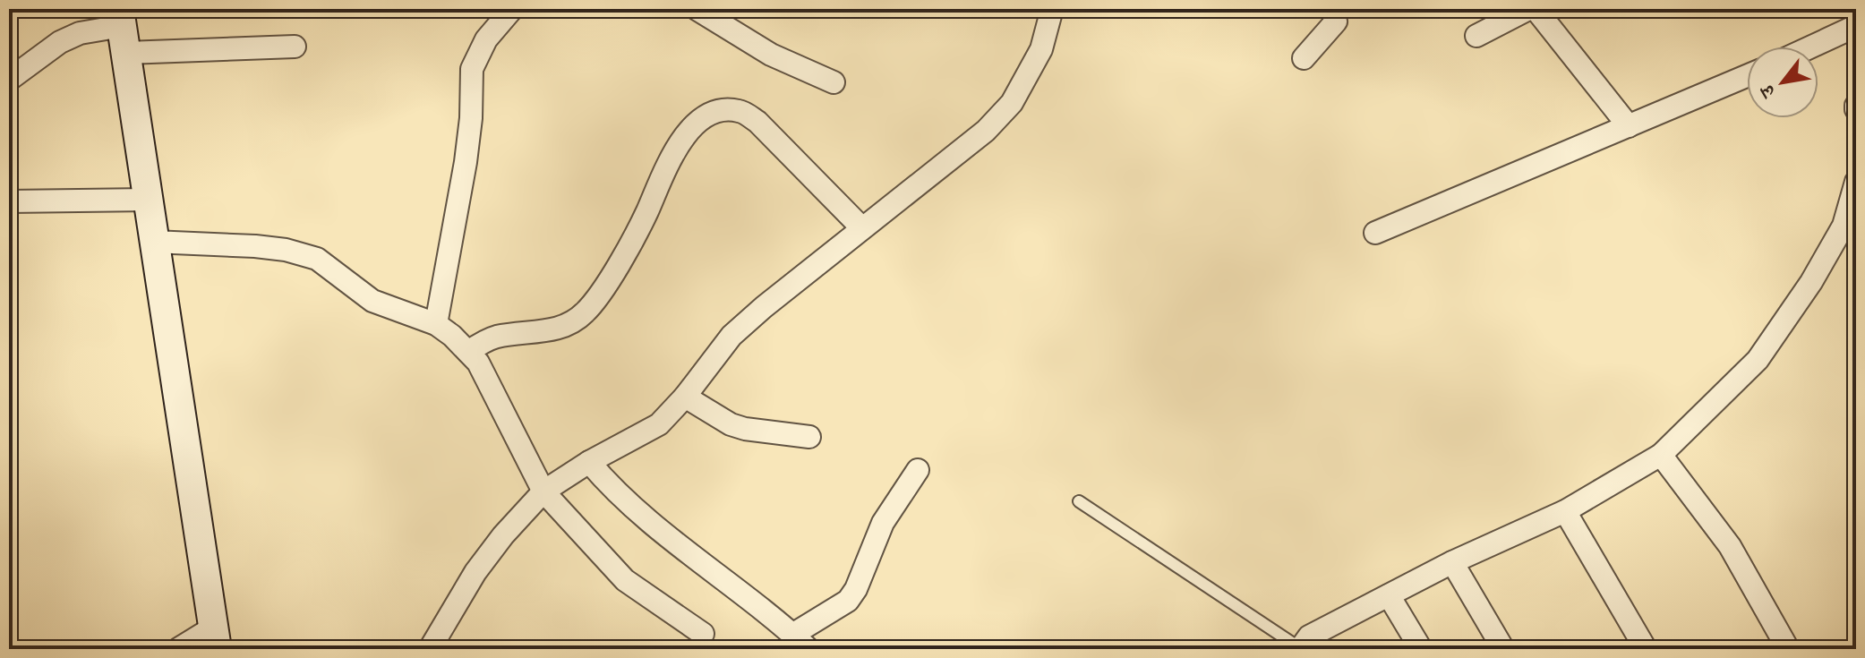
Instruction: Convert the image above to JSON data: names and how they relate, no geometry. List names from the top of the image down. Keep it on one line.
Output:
{"north":"bottom left"}
